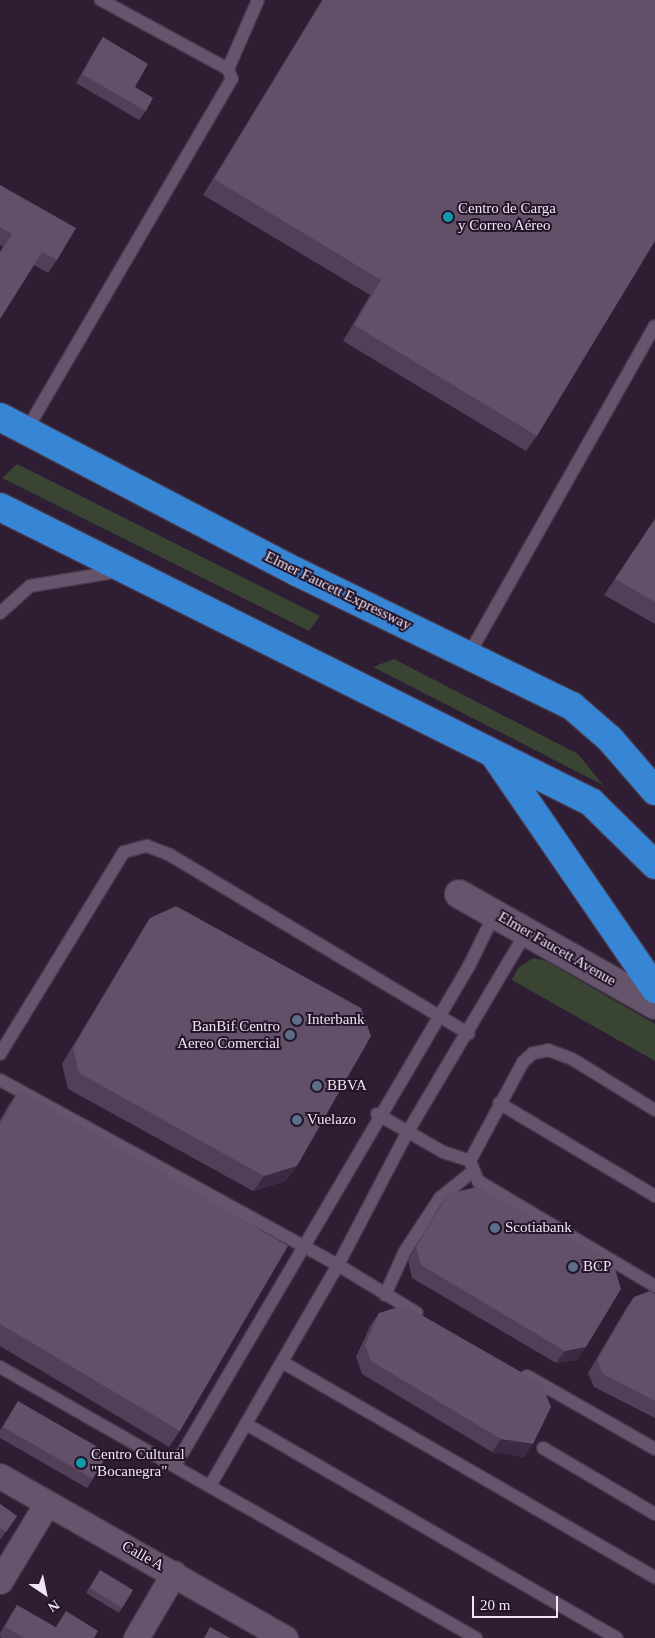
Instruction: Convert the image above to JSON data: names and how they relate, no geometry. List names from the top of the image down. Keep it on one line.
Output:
{"streets":{"highway":["Elmer Faucett Expressway"],"main road":["Elmer Faucett Avenue"],"street":["Calle A"]},"places":["Centro de Carga y Correo Aéreo","Interbank","BanBif Centro Aereo Comercial","BBVA","Vuelazo","Scotiabank","BCP","Centro Cultural \"Bocanegra\""],"scale_bar":"20 m","north":"bottom right"}
